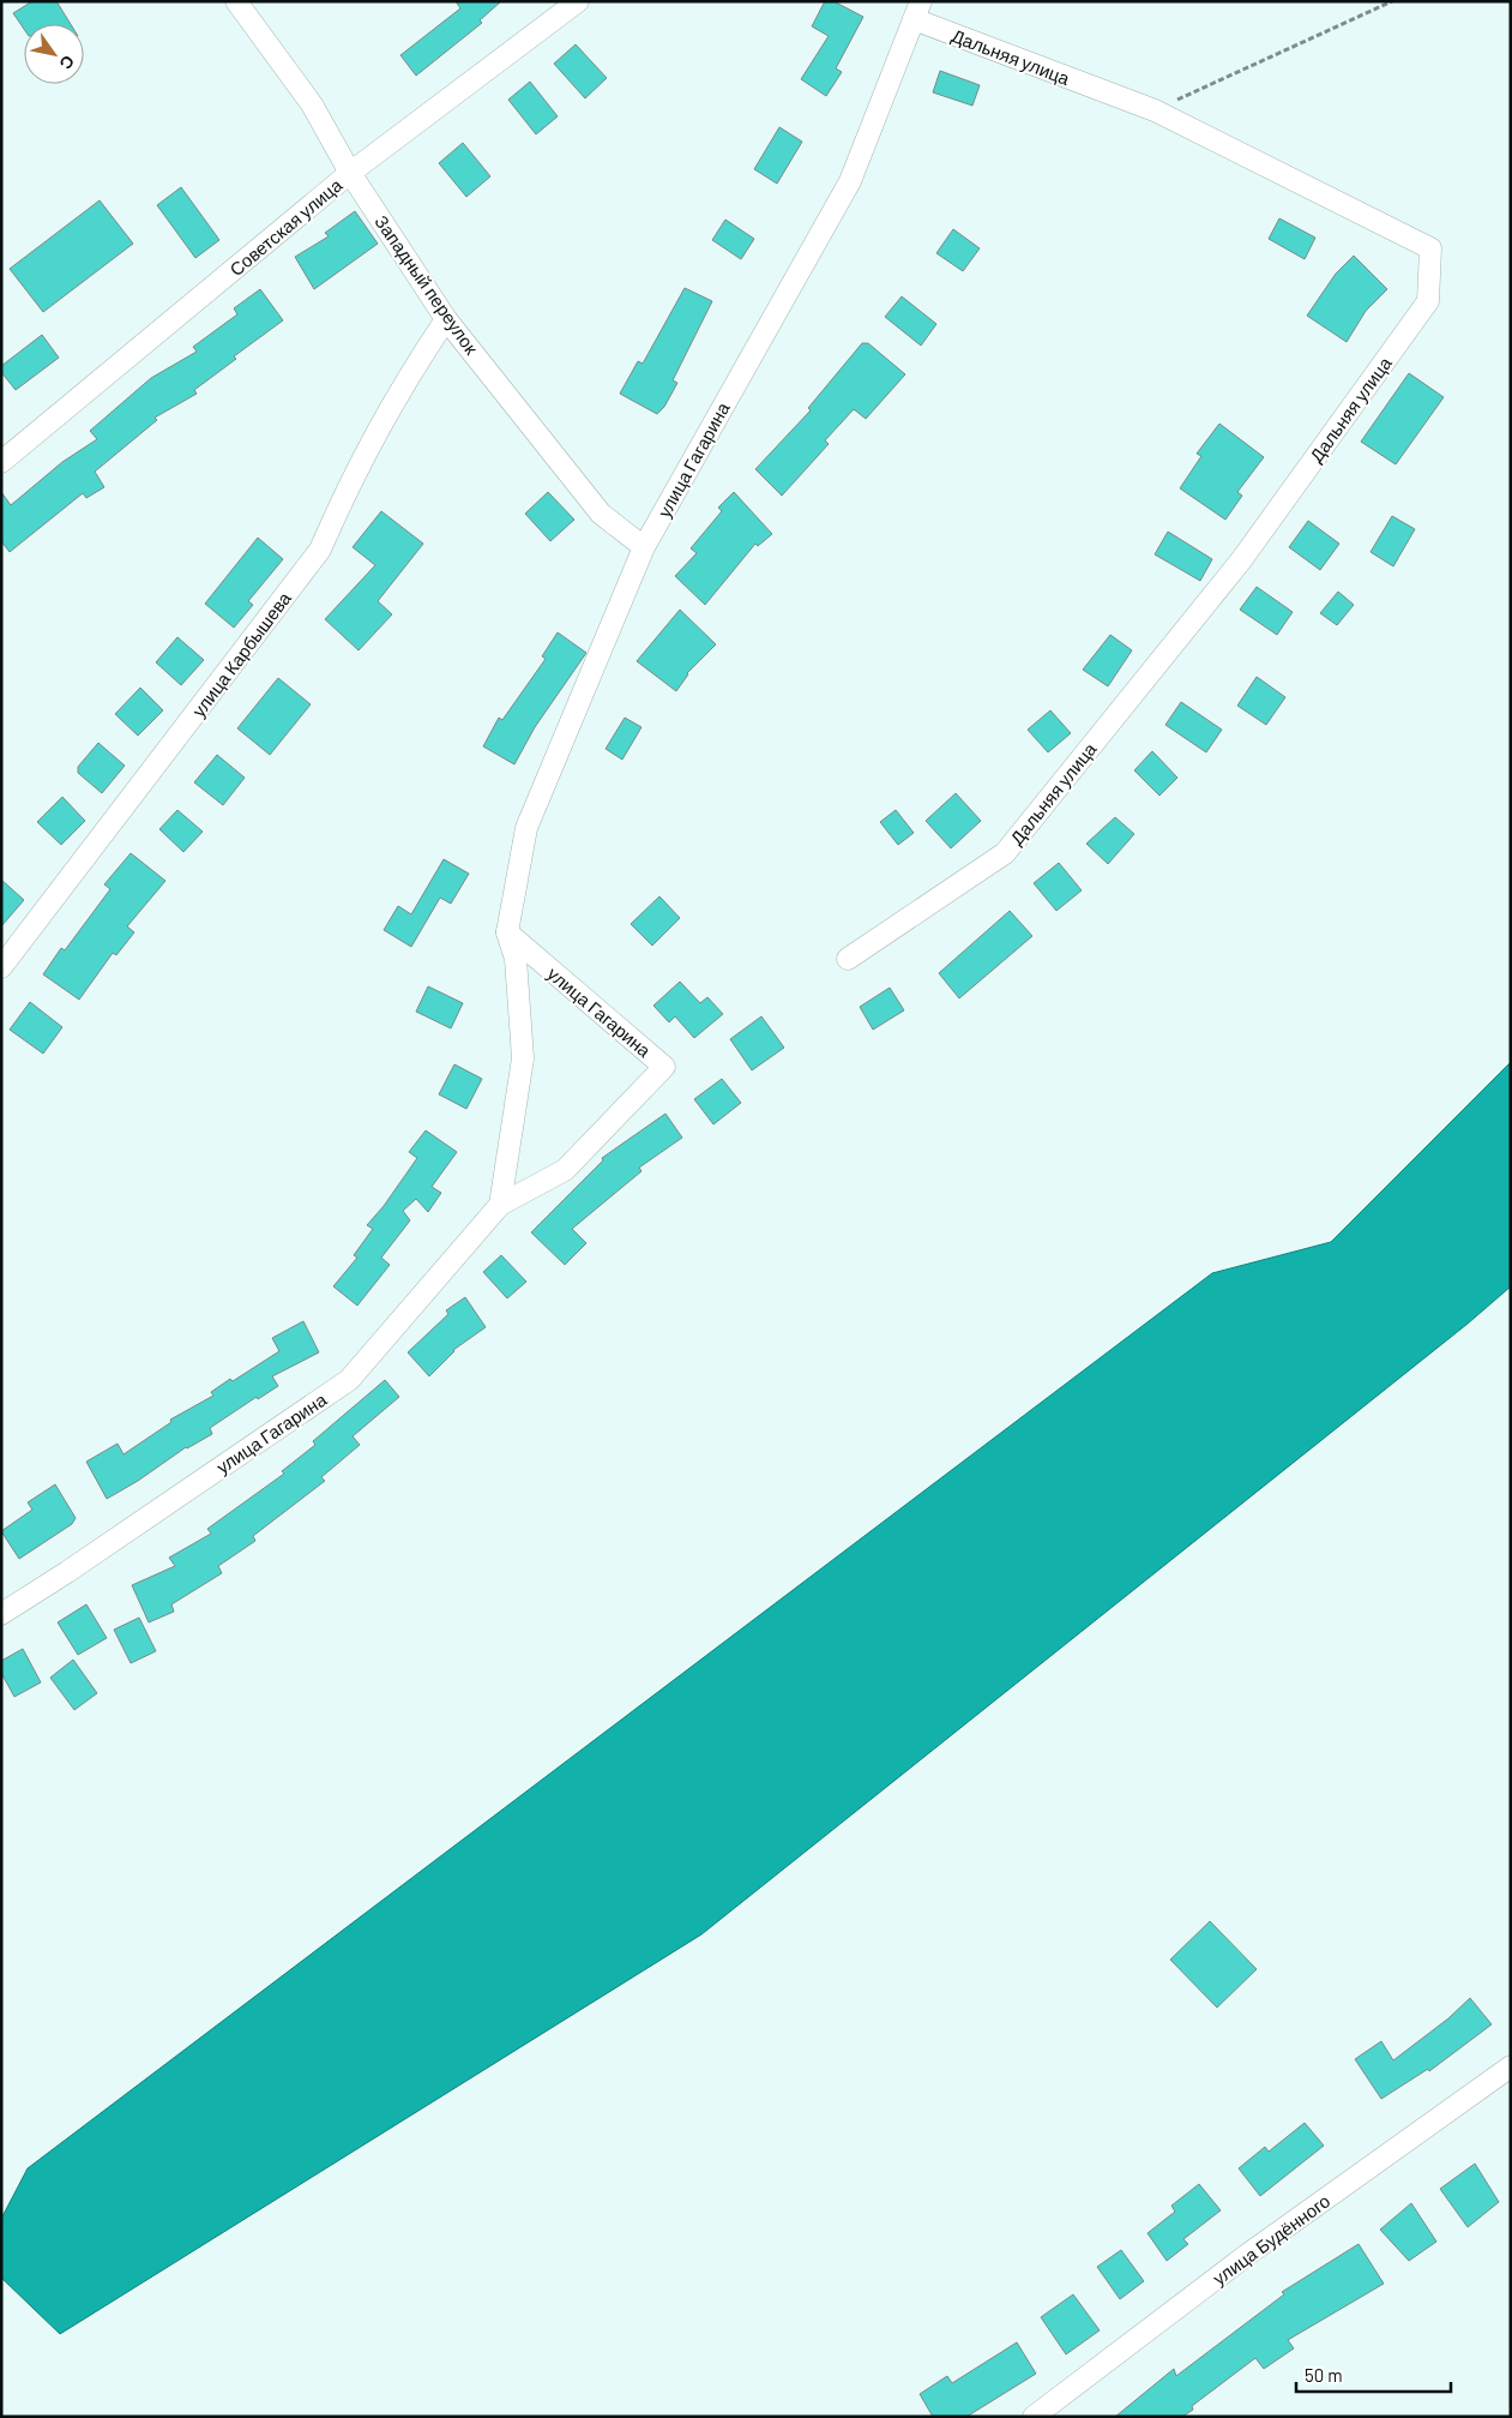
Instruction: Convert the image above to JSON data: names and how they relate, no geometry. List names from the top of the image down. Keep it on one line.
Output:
{"streets":{"street":["Дальняя улица","Советская улица","Западный переулок","улица Гагарина","улица Карбышева","улица Будённого"]},"crossings":[["Дальняя улица","улица Гагарина"],["Советская улица","Западный переулок"],["Западный переулок","улица Гагарина"],["Западный переулок","улица Карбышева"]],"scale_bar":"50 m","north":"bottom right"}
